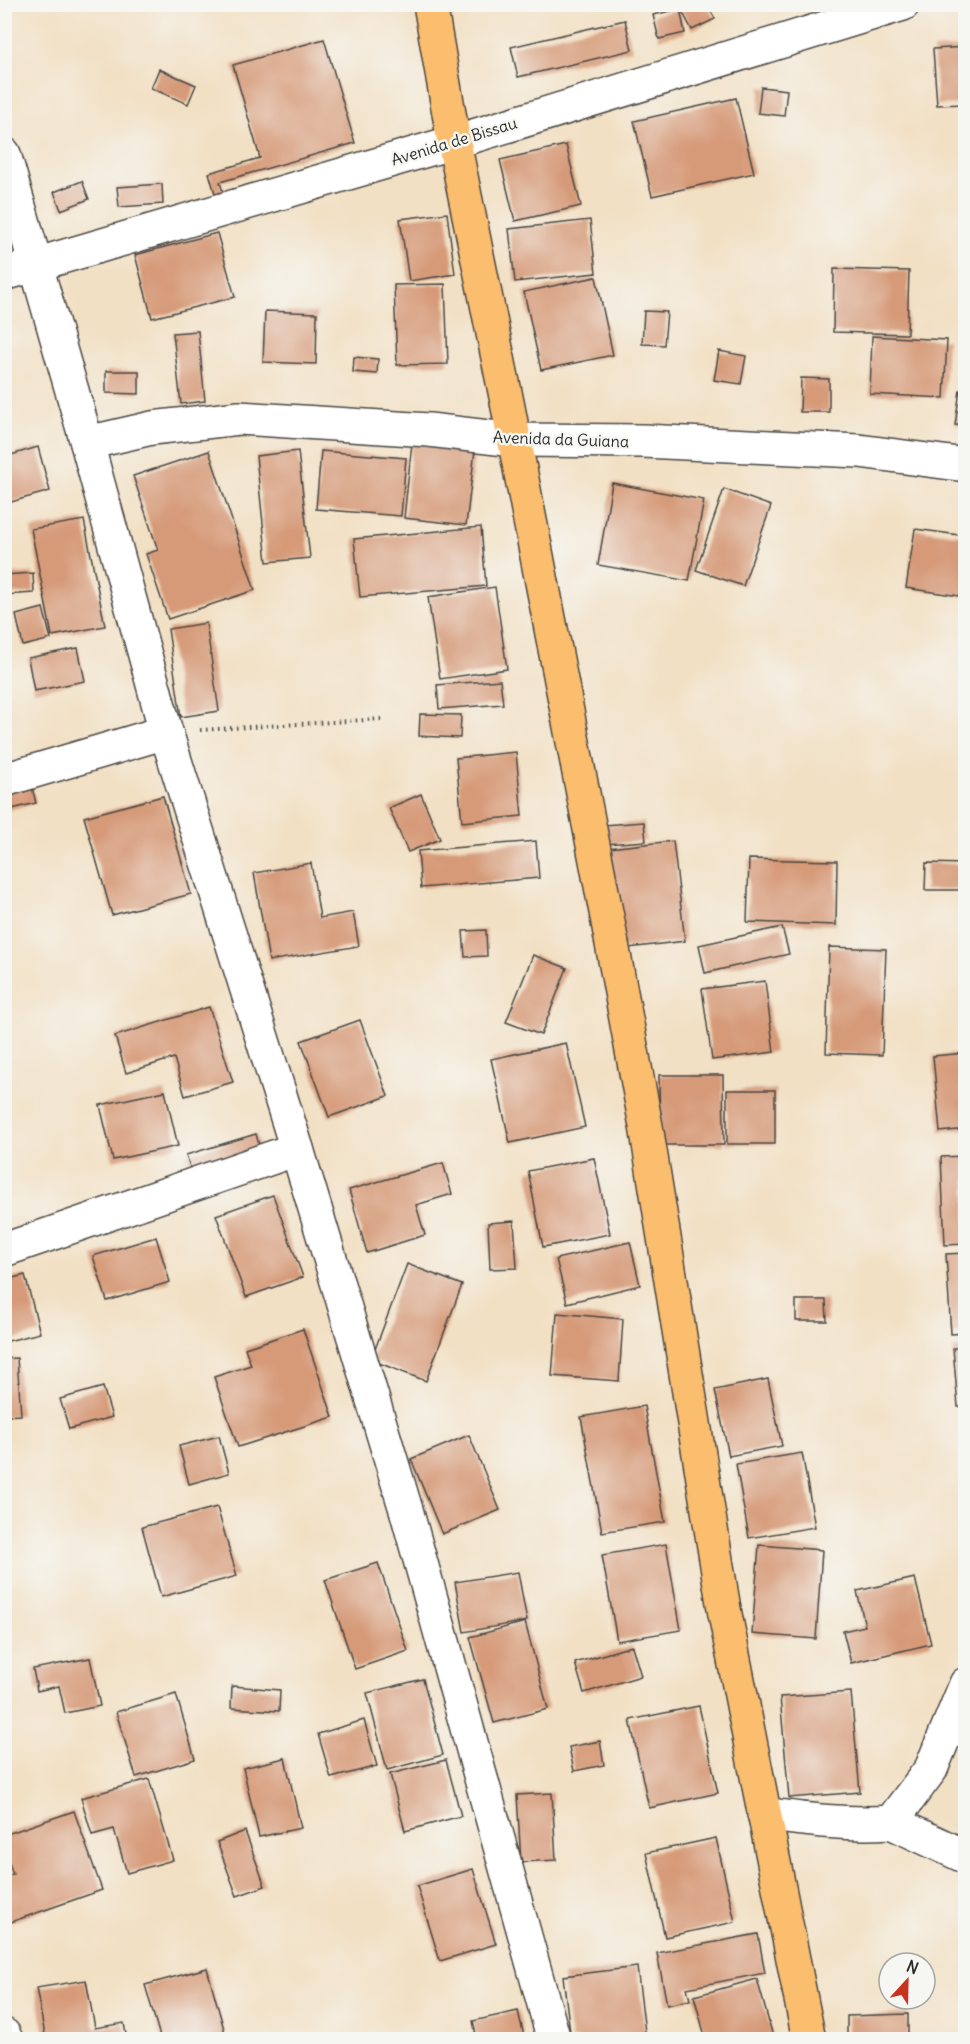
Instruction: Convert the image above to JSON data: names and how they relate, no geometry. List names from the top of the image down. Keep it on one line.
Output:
{"streets":{"street":["Avenida de Bissau","Avenida da Guiana"]},"north":"top"}
